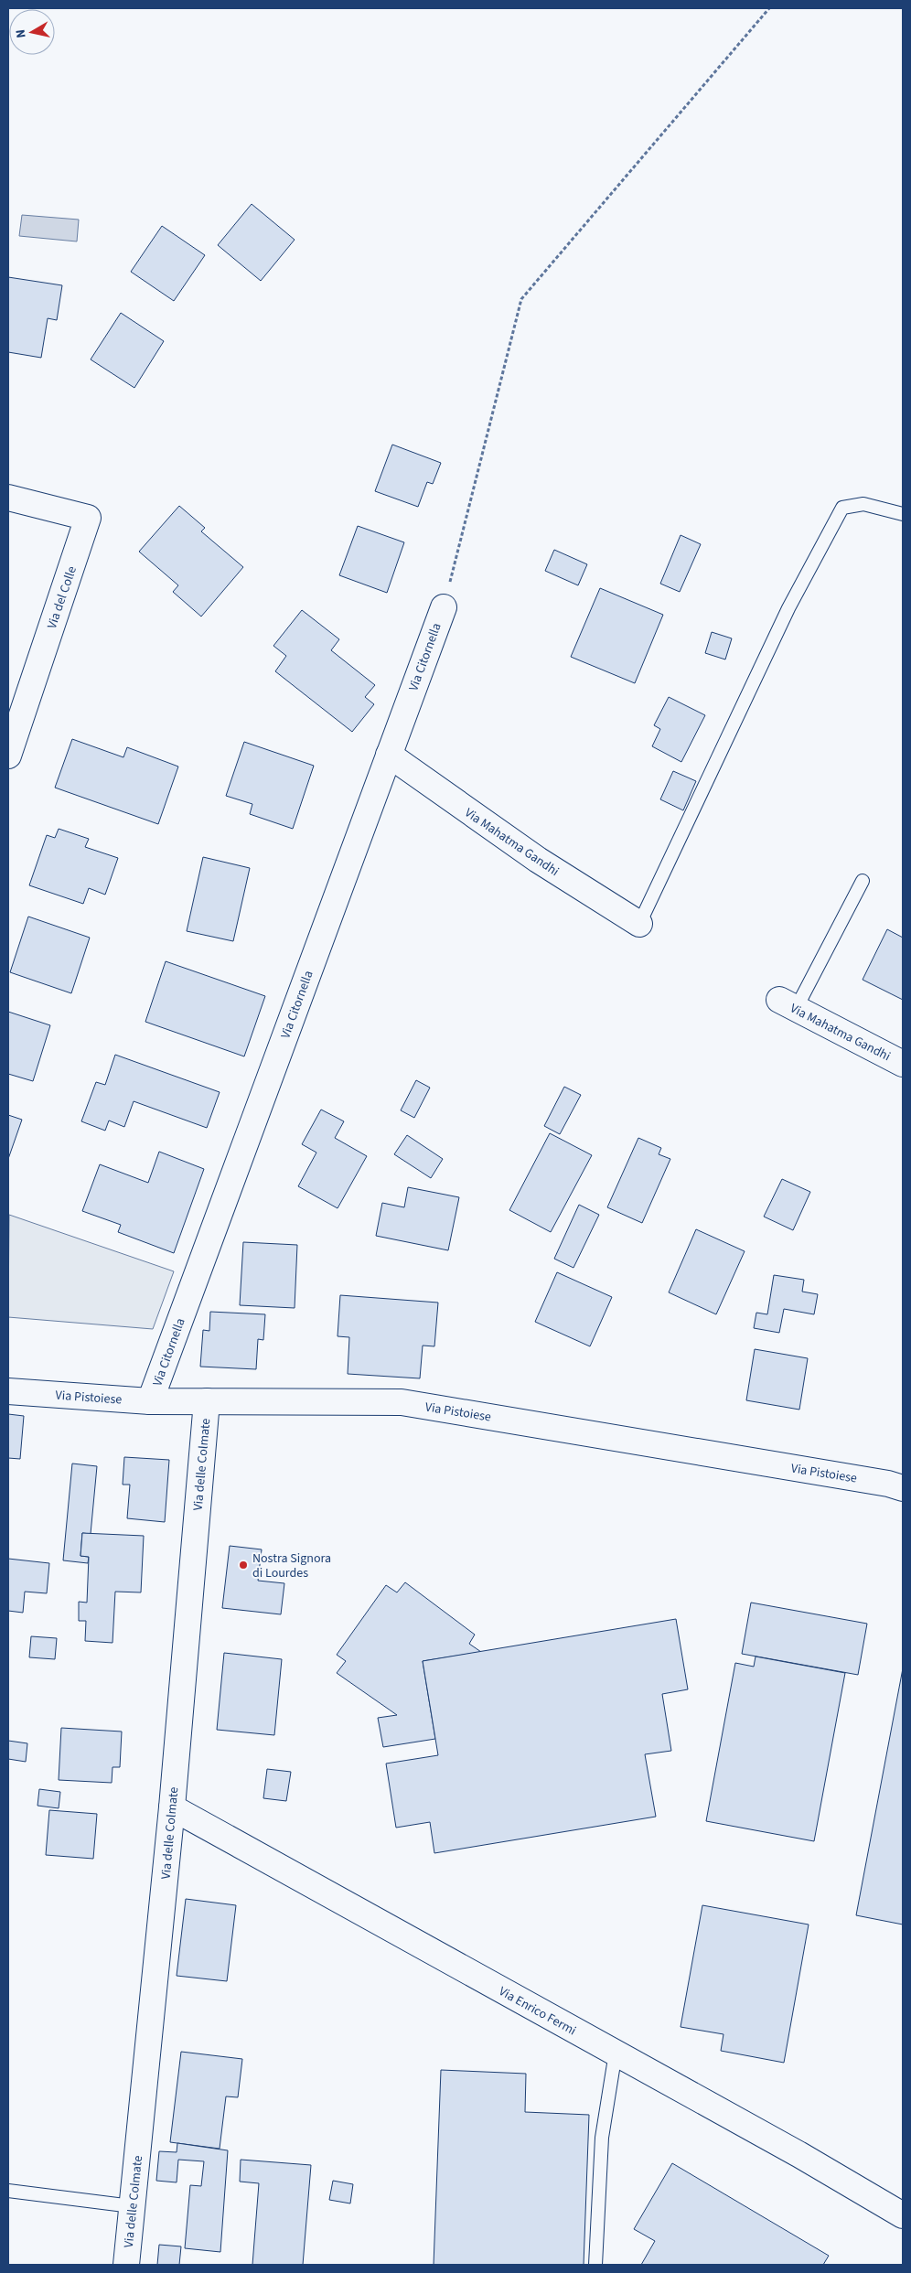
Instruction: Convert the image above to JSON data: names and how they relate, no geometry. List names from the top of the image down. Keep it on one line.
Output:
{"streets":{"street":["Via del Colle","Via Citornella","Via Mahatma Gandhi","Via Pistoiese","Via delle Colmate","Via Enrico Fermi"]},"crossings":[["Via Citornella","Via Mahatma Gandhi"],["Via Citornella","Via Pistoiese"],["Via Pistoiese","Via delle Colmate"],["Via delle Colmate","Via Enrico Fermi"]],"places":["Nostra Signora di Lourdes"],"north":"left"}
